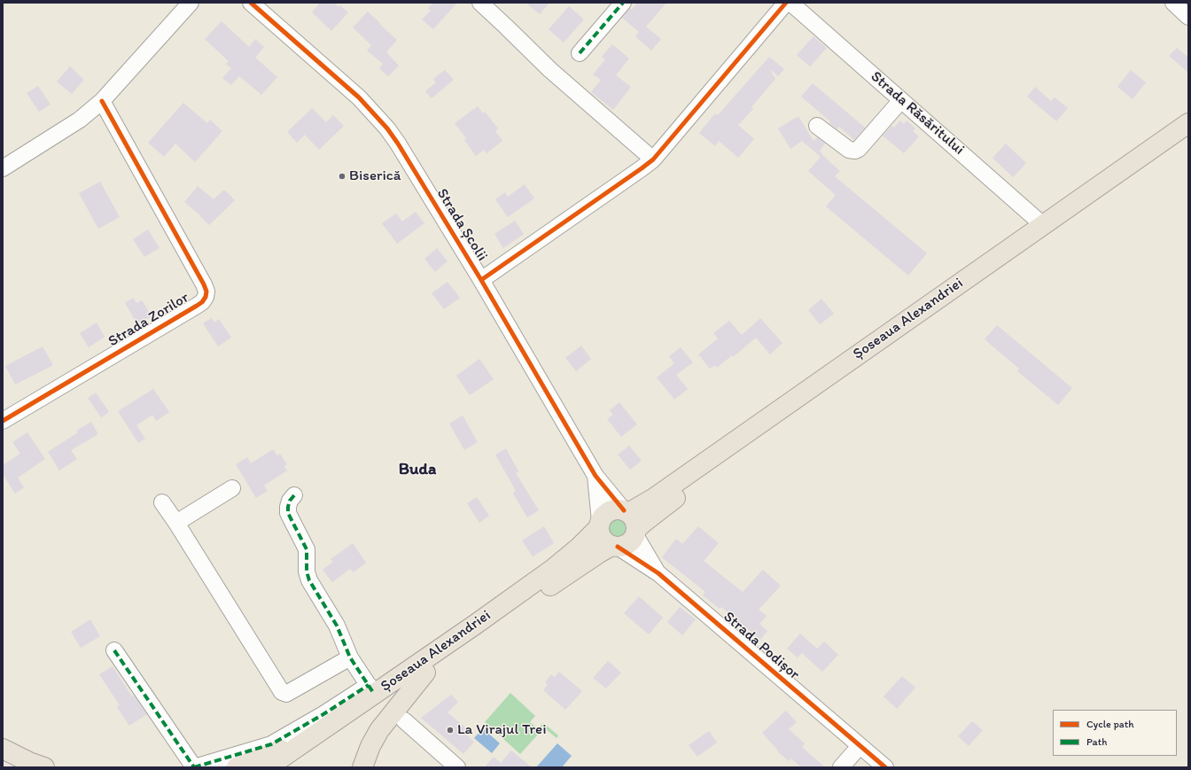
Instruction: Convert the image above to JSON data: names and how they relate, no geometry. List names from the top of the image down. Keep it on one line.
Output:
{"streets":{"highway":["Șoseaua Alexandriei"],"street":["Strada Răsăritului","Strada Școlii","Strada Zorilor","Strada Podișor"]},"crossings":[["Strada Răsăritului","Șoseaua Alexandriei"],["Strada Școlii","Șoseaua Alexandriei"],["Strada Școlii","Strada Podișor"],["Șoseaua Alexandriei","Strada Podișor"]],"districts":["Buda"],"places":["Biserică","La Virajul Trei"],"legend":["Cycle path","Path"]}
